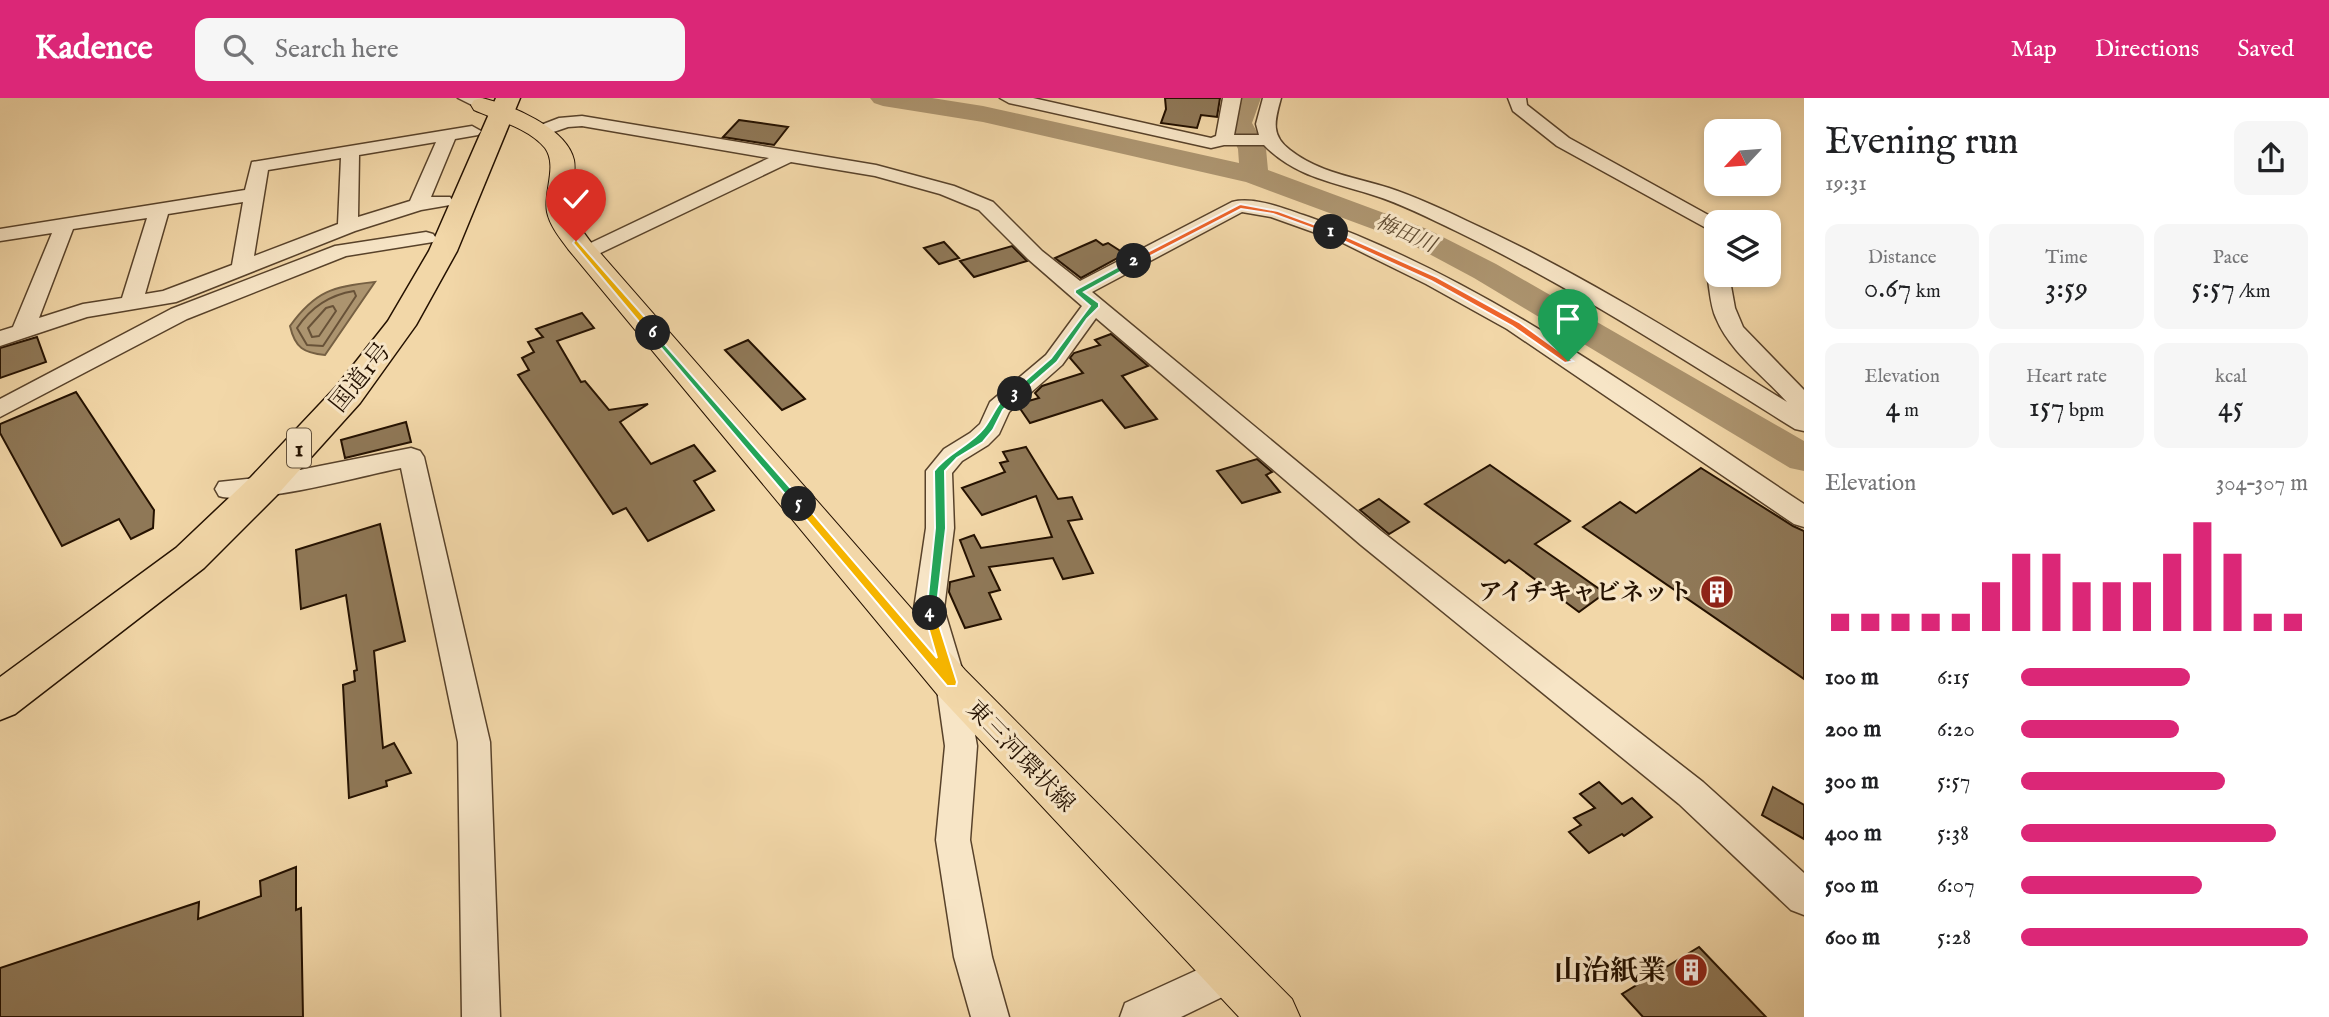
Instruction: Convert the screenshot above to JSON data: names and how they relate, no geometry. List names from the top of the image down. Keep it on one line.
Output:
{"streets":{"highway":["国道1号","1"],"main road":["東三河環状線"]},"crossings":[["国道1号","東三河環状線"]],"water":["梅田川"],"places":{"building":["アイチキャビネット","山治紙業"]},"north":"bottom left","page":{"header":"Kadence","search":"Search here","nav":["Map","Directions","Saved"],"heading":["Evening run","19:31"],"pins":["1","2","6","3","5","4"],"stats":[["Distance","0.67 km"],["Time","3:59"],["Pace","5:57 /km"],["Elevation","4 m"],["Heart rate","157 bpm"],["kcal","45"]],"chart":["Elevation","304–307 m"],"list":[{"name":"100 m","note":"6:15"},{"name":"200 m","note":"6:20"},{"name":"300 m","note":"5:57"},{"name":"400 m","note":"5:38"},{"name":"500 m","note":"6:07"},{"name":"600 m","note":"5:28"}]}}
